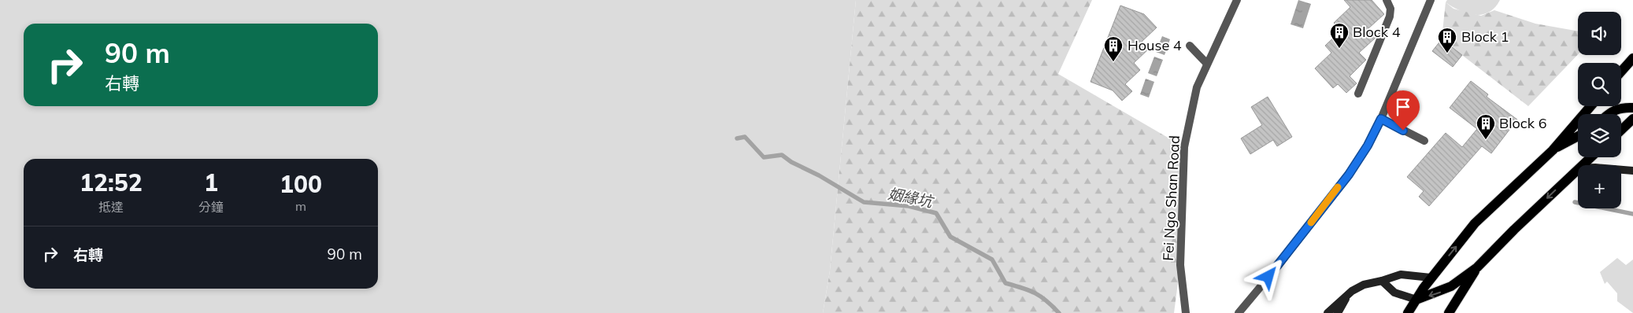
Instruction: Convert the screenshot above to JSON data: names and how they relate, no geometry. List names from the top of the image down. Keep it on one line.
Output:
{"streets":{"street":["Fei Ngo Shan Road"]},"water":["姻緣坑"],"places":{"building":["Block 4","Block 1","House 4","Block 6"]},"page":{"map_buttons":"+","turn":["90 m","右轉"],"eta":["12:52","抵達","1","分鐘","100","m"],"list":[{"name":"右轉","value":"90 m"}]}}
